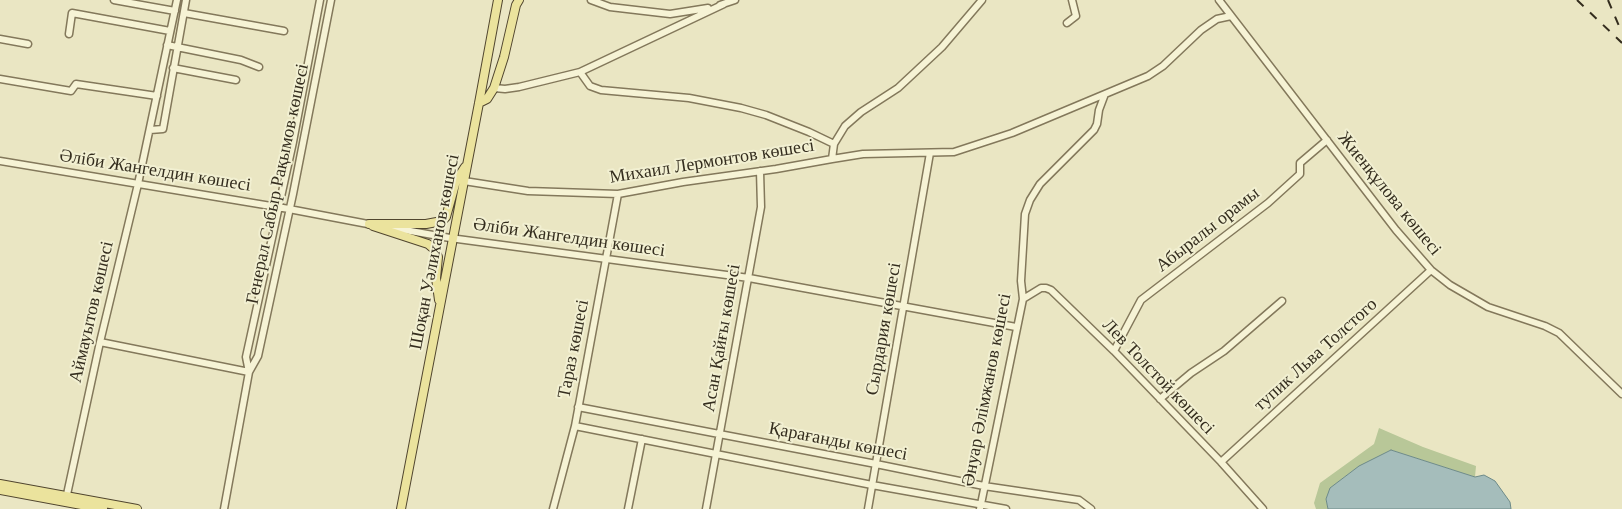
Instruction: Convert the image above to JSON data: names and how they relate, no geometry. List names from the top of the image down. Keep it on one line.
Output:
{"streets":{"main road":["Шоқан Уәлиханов көшесі"],"street":["Михаил Лермонтов көшесі","Әліби Жангелдин көшесі","Генерал Сабыр Рақымов көшесі","Жиенқұлова көшесі","Абыралы орамы","Аймауытов көшесі","Сырдария көшесі","Асан Қайғы көшесі","Тараз көшесі","тупик Льва Толстого","Лев Толстой көшесі","Әнуар Әлімжанов көшесі","Қарағанды көшесі"]},"crossings":[["Михаил Лермонтов көшесі","Шоқан Уәлиханов көшесі"],["Михаил Лермонтов көшесі","Асан Қайғы көшесі"],["Михаил Лермонтов көшесі","Тараз көшесі"],["Әліби Жангелдин көшесі","Генерал Сабыр Рақымов көшесі"],["Әліби Жангелдин көшесі","Шоқан Уәлиханов көшесі"],["Әліби Жангелдин көшесі","Аймауытов көшесі"],["Әліби Жангелдин көшесі","Сырдария көшесі"],["Әліби Жангелдин көшесі","Асан Қайғы көшесі"],["Әліби Жангелдин көшесі","Тараз көшесі"],["Әліби Жангелдин көшесі","Әнуар Әлімжанов көшесі"],["Жиенқұлова көшесі","Абыралы орамы"],["Жиенқұлова көшесі","тупик Льва Толстого"],["Абыралы орамы","Лев Толстой көшесі"],["Сырдария көшесі","Қарағанды көшесі"],["Асан Қайғы көшесі","Қарағанды көшесі"],["Тараз көшесі","Қарағанды көшесі"],["тупик Льва Толстого","Лев Толстой көшесі"],["Лев Толстой көшесі","Әнуар Әлімжанов көшесі"],["Әнуар Әлімжанов көшесі","Қарағанды көшесі"]]}
